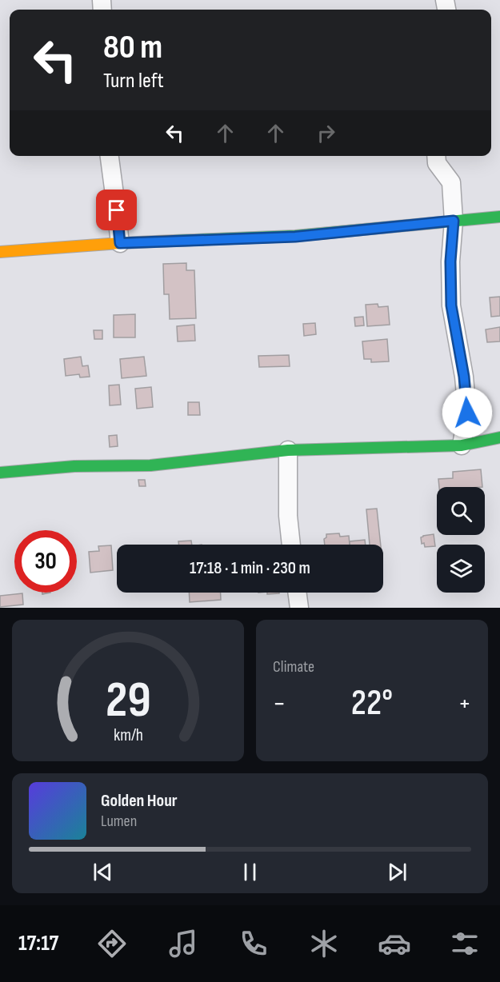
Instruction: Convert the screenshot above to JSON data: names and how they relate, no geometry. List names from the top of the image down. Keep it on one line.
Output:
{"page":{"turn":["80 m","Turn left"],"limit":"30","trip":"17:18 · 1 min · 230 m","tile":"Climate","heat":["−","22°","+"],"song":["Golden Hour","Lumen"],"tabs":"17:17","gauge":["29","km/h"]}}
